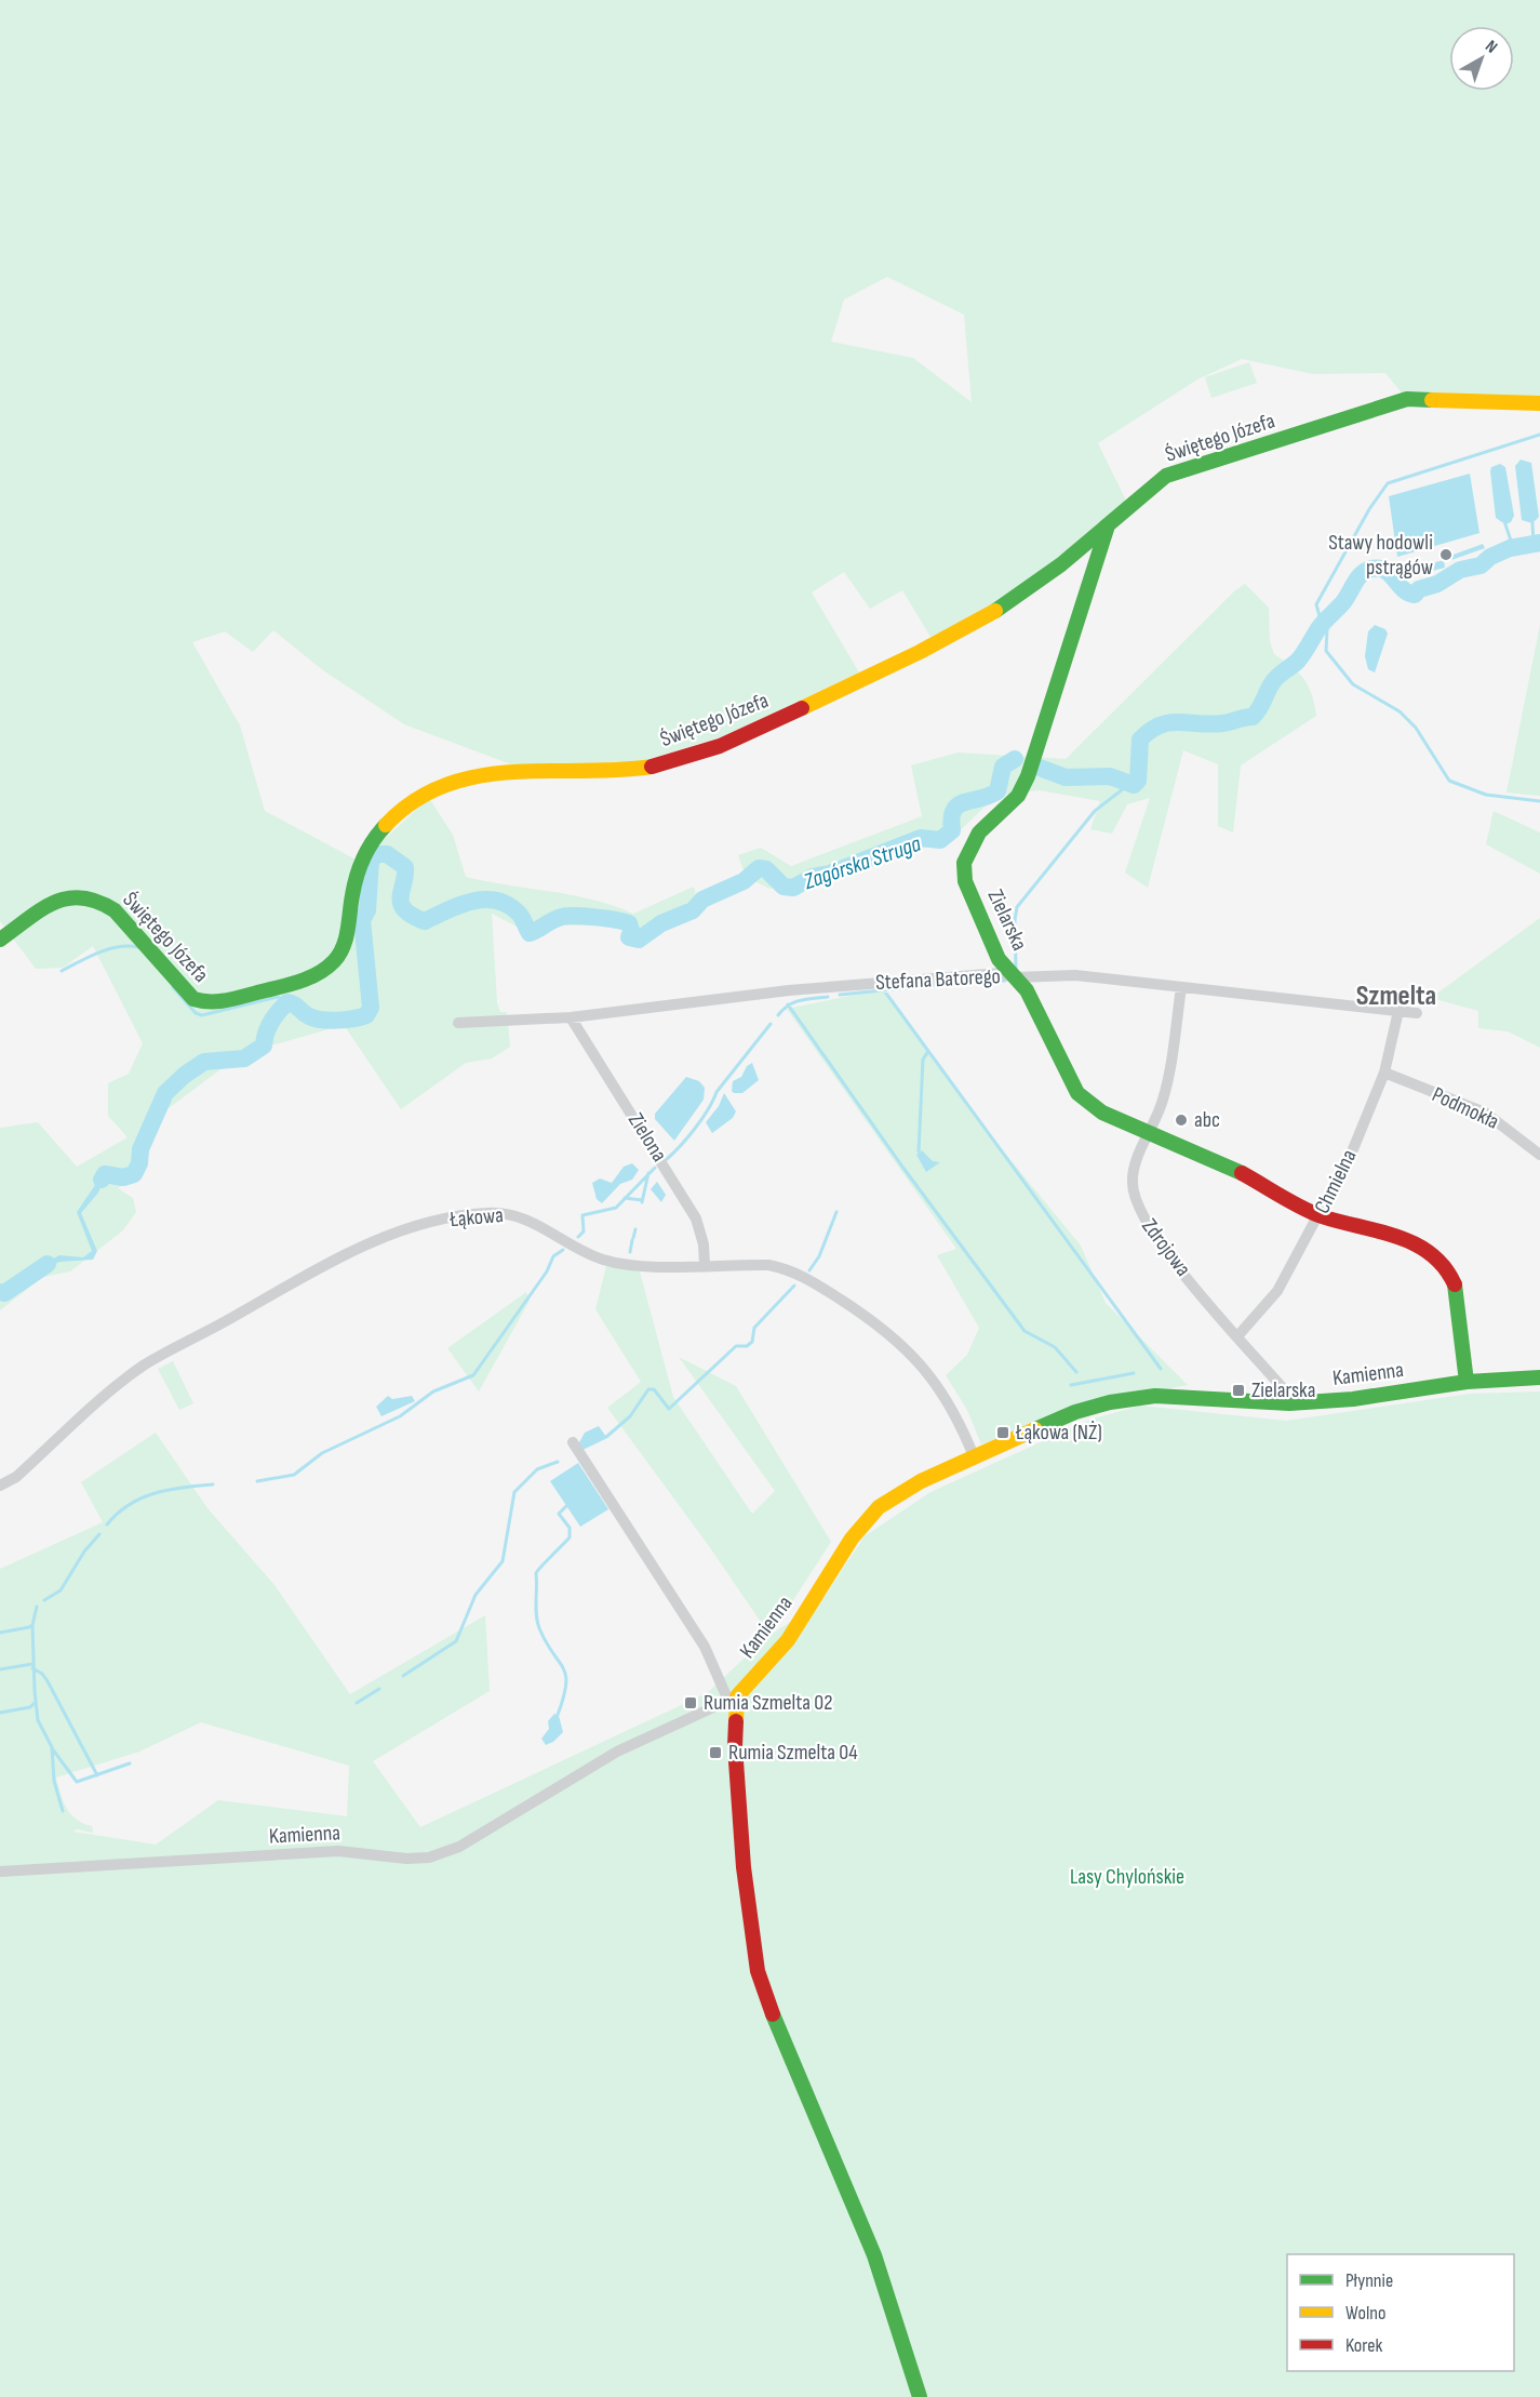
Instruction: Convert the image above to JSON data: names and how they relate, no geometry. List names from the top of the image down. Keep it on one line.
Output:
{"streets":{"street":["Świętego Józefa","Zielarska","Stefana Batorego","Podmokła","Zielona","Chmielna","Łąkowa","Zdrojowa","Kamienna"]},"crossings":[["Świętego Józefa","Zielarska"],["Zielarska","Stefana Batorego"],["Zielarska","Chmielna"],["Zielarska","Zdrojowa"],["Zielarska","Kamienna"],["Stefana Batorego","Zielona"],["Stefana Batorego","Chmielna"],["Stefana Batorego","Zdrojowa"],["Podmokła","Chmielna"],["Zielona","Łąkowa"],["Chmielna","Zdrojowa"],["Łąkowa","Kamienna"],["Zdrojowa","Kamienna"]],"districts":["Szmelta"],"water":["Zagórska Struga"],"parks":["Lasy Chylońskie"],"places":{"other":["Stawy hodowli pstrągów","abc"],"transit":["Zielarska","Łąkowa (NŻ)","Rumia Szmelta 02","Rumia Szmelta 04"]},"legend":["Płynnie","Wolno","Korek"],"north":"top right"}
